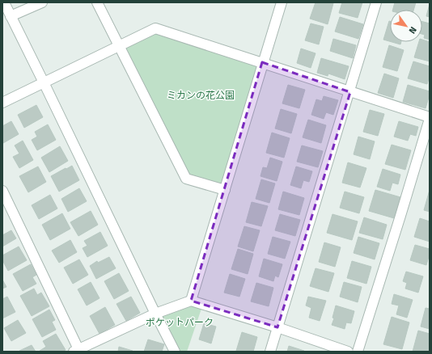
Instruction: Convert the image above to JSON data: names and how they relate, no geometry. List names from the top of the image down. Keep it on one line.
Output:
{"parks":["ミカンの花公園","ポケットパーク"],"north":"bottom right"}
